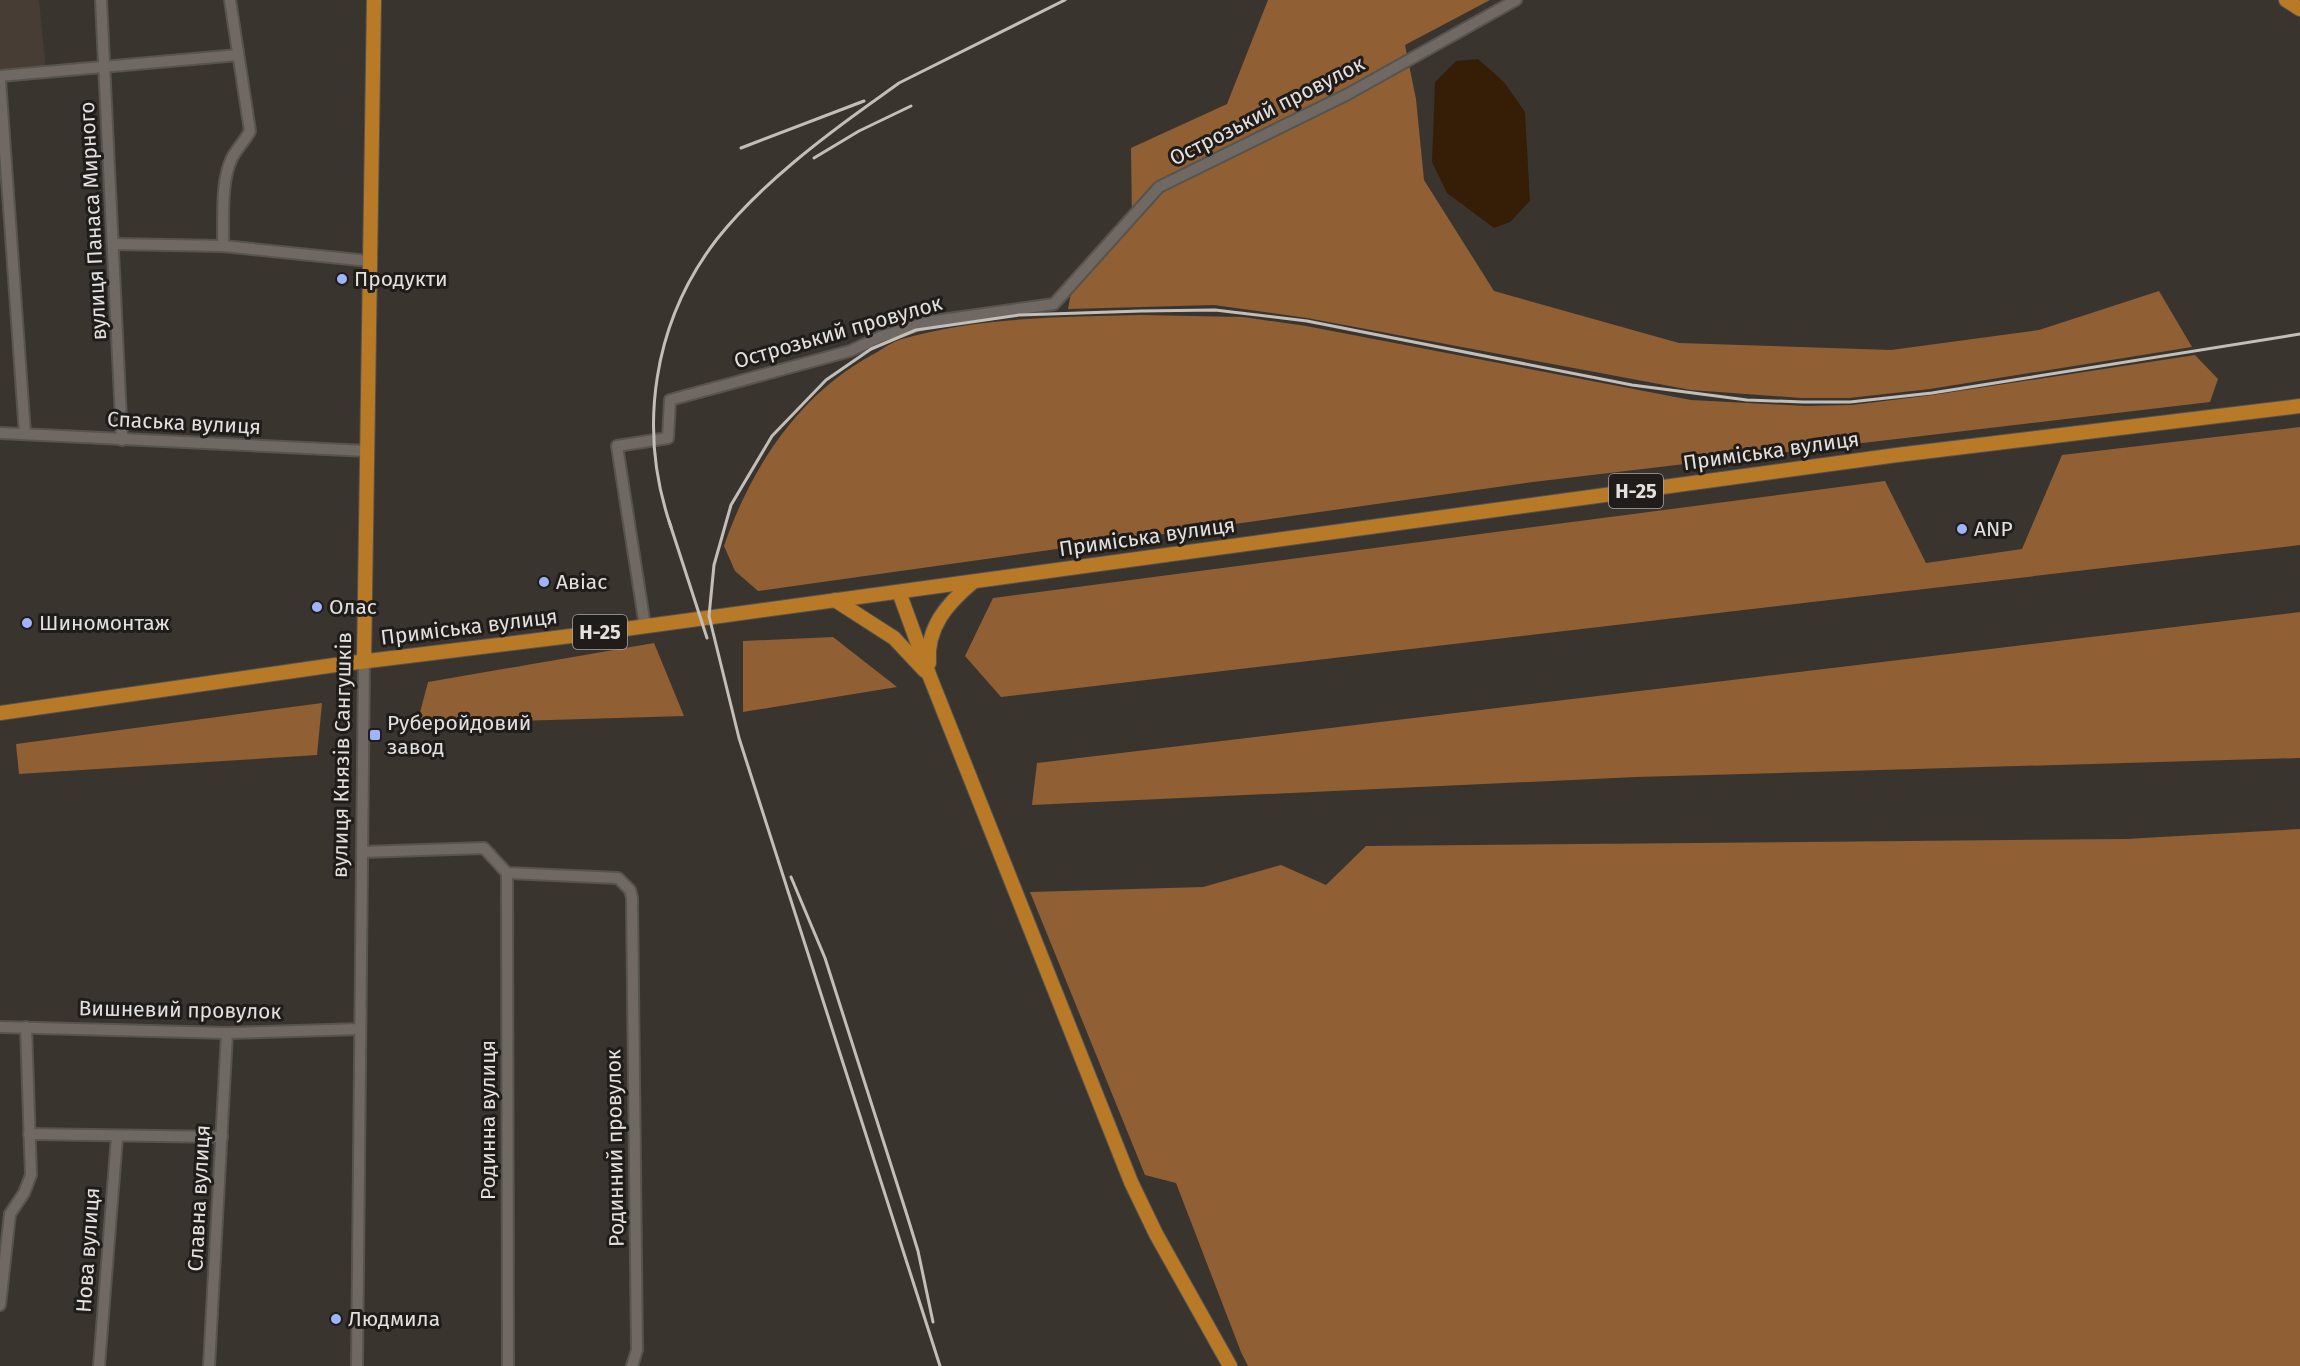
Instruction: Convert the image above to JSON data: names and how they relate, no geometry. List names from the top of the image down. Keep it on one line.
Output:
{"streets":{"main road":["Приміська вулиця","Н-25","вулиця Князів Сангушків"],"street":["Острозький провулок","вулиця Панаса Мирного","Спаська вулиця","Вишневий провулок","Родинна вулиця","Родинний провулок","Славна вулиця","Нова вулиця"]},"crossings":[["Острозький провулок","Приміська вулиця"],["вулиця Панаса Мирного","Спаська вулиця"],["Спаська вулиця","вулиця Князів Сангушків"],["Приміська вулиця","вулиця Князів Сангушків"],["вулиця Князів Сангушків","Вишневий провулок"],["Вишневий провулок","Славна вулиця"],["Родинна вулиця","Родинний провулок"]],"places":{"other":["Продукти","ANP","Авіас","Олас","Шиномонтаж","Людмила"],"transit":["Руберойдовий завод"]}}
